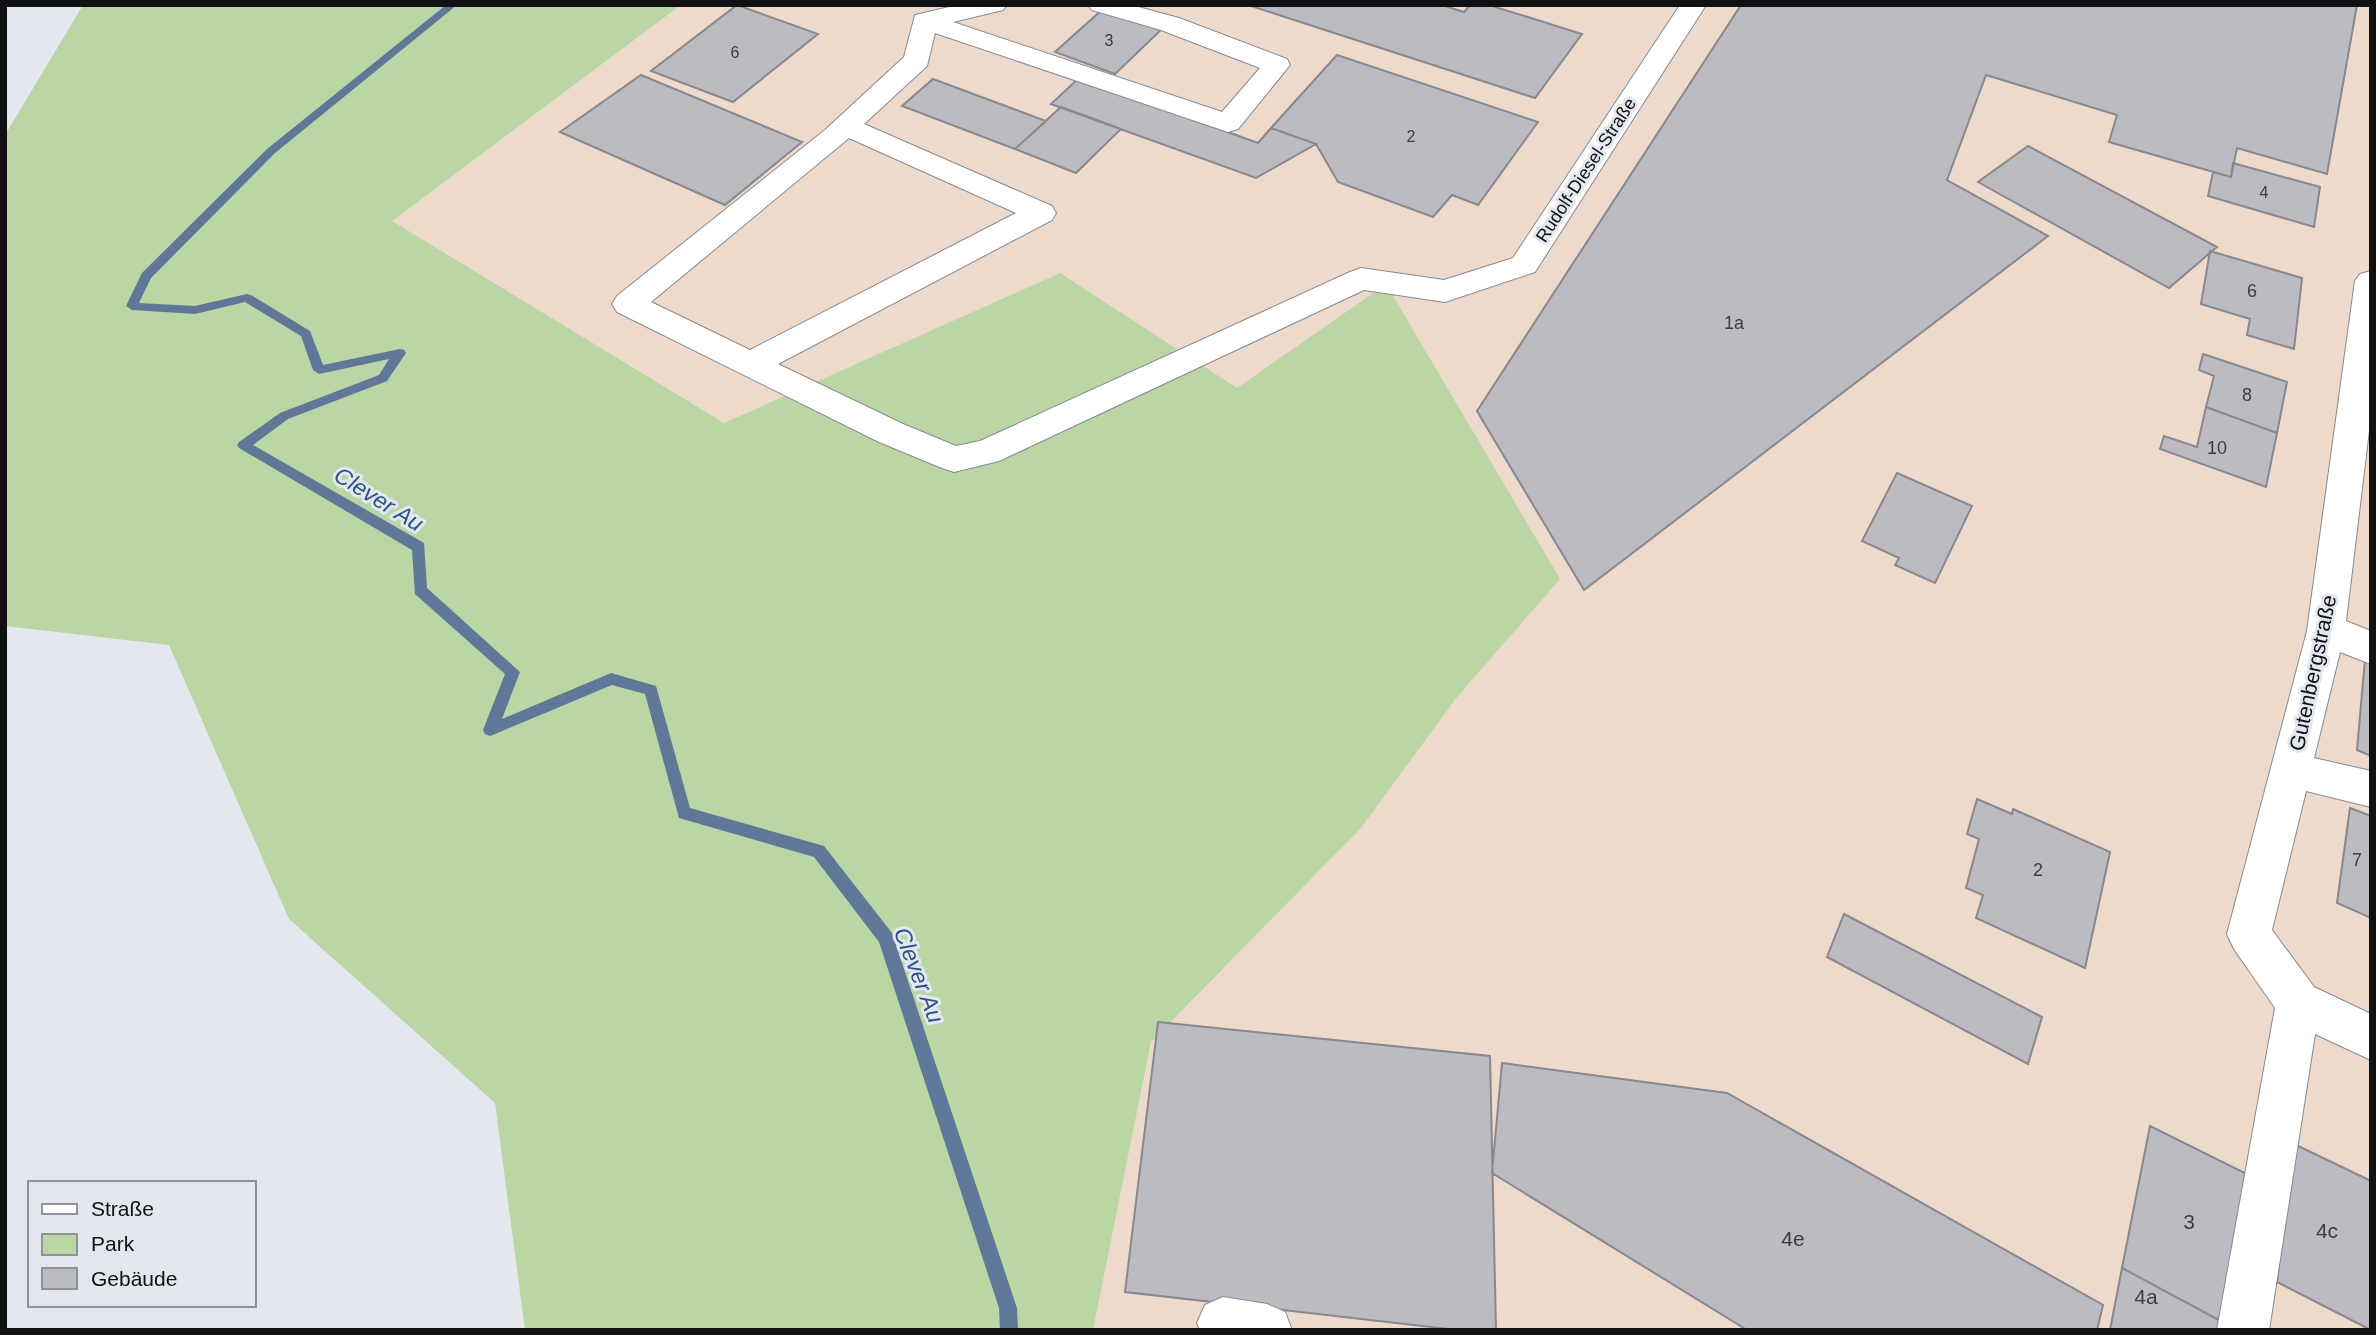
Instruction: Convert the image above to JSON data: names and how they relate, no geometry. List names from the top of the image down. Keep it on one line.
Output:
{"streets":{"street":["Rudolf-Diesel-Straße","Gutenbergstraße"]},"water":["Clever Au"],"house_numbers":["3","6","2","4","6","1a","8","10","7","2","3","4c","4e","4a"],"legend":["Straße","Park","Gebäude"]}
